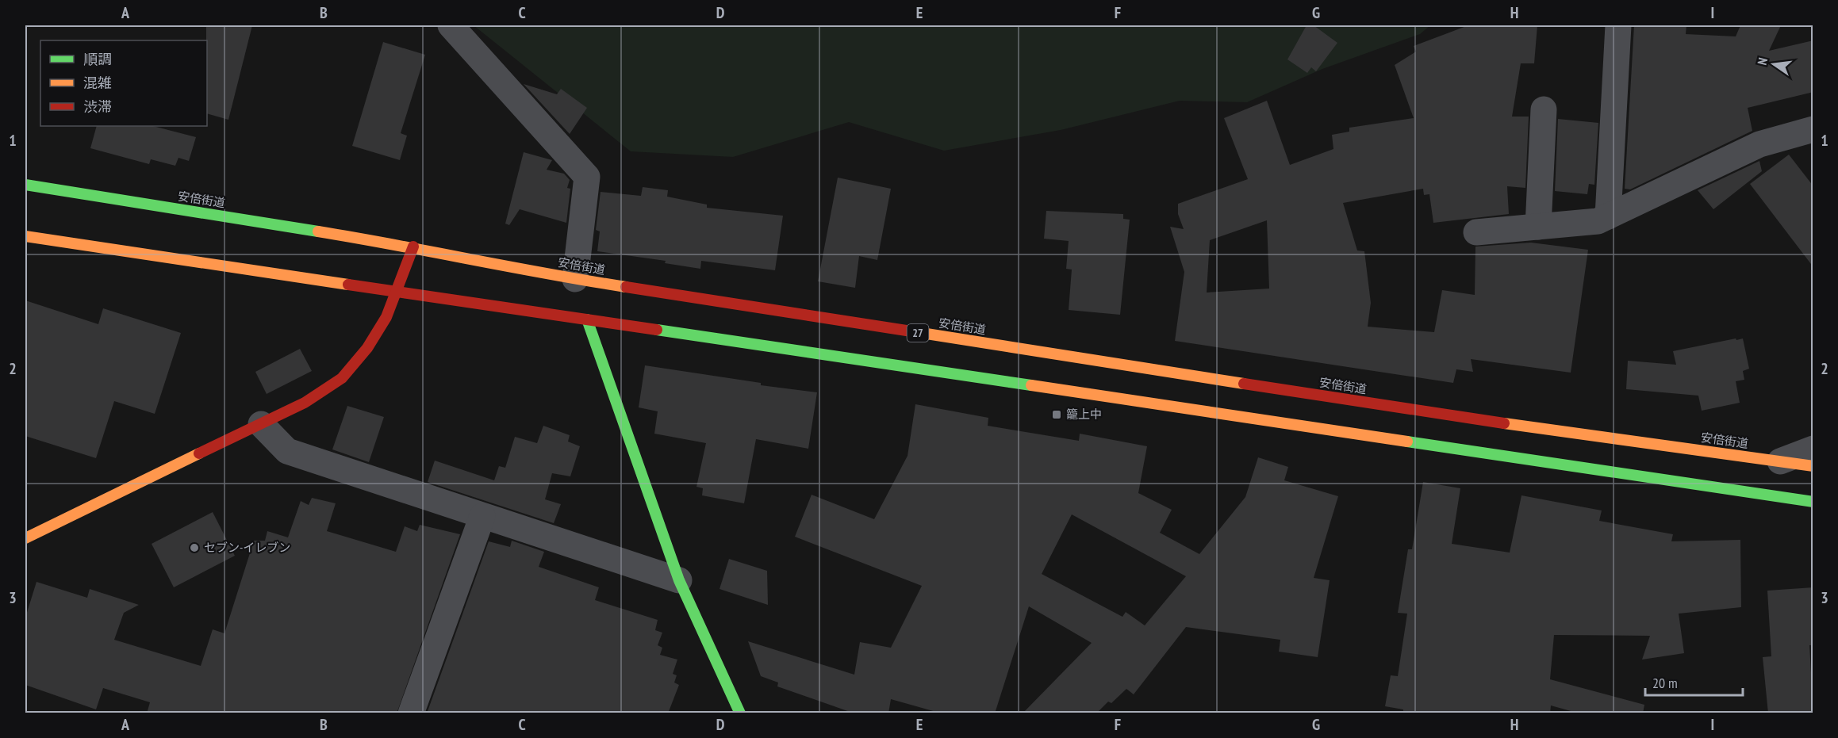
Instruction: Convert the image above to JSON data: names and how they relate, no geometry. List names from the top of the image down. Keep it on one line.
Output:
{"streets":{"main road":["安倍街道","27"]},"places":{"transit":["籠上中"],"other":["セブン-イレブン"]},"legend":["順調","混雑","渋滞"],"scale_bar":"20 m","north":"left","grid":{"columns":["A","B","C","D","E","F","G","H","I"],"rows":["1","2","3"]}}
